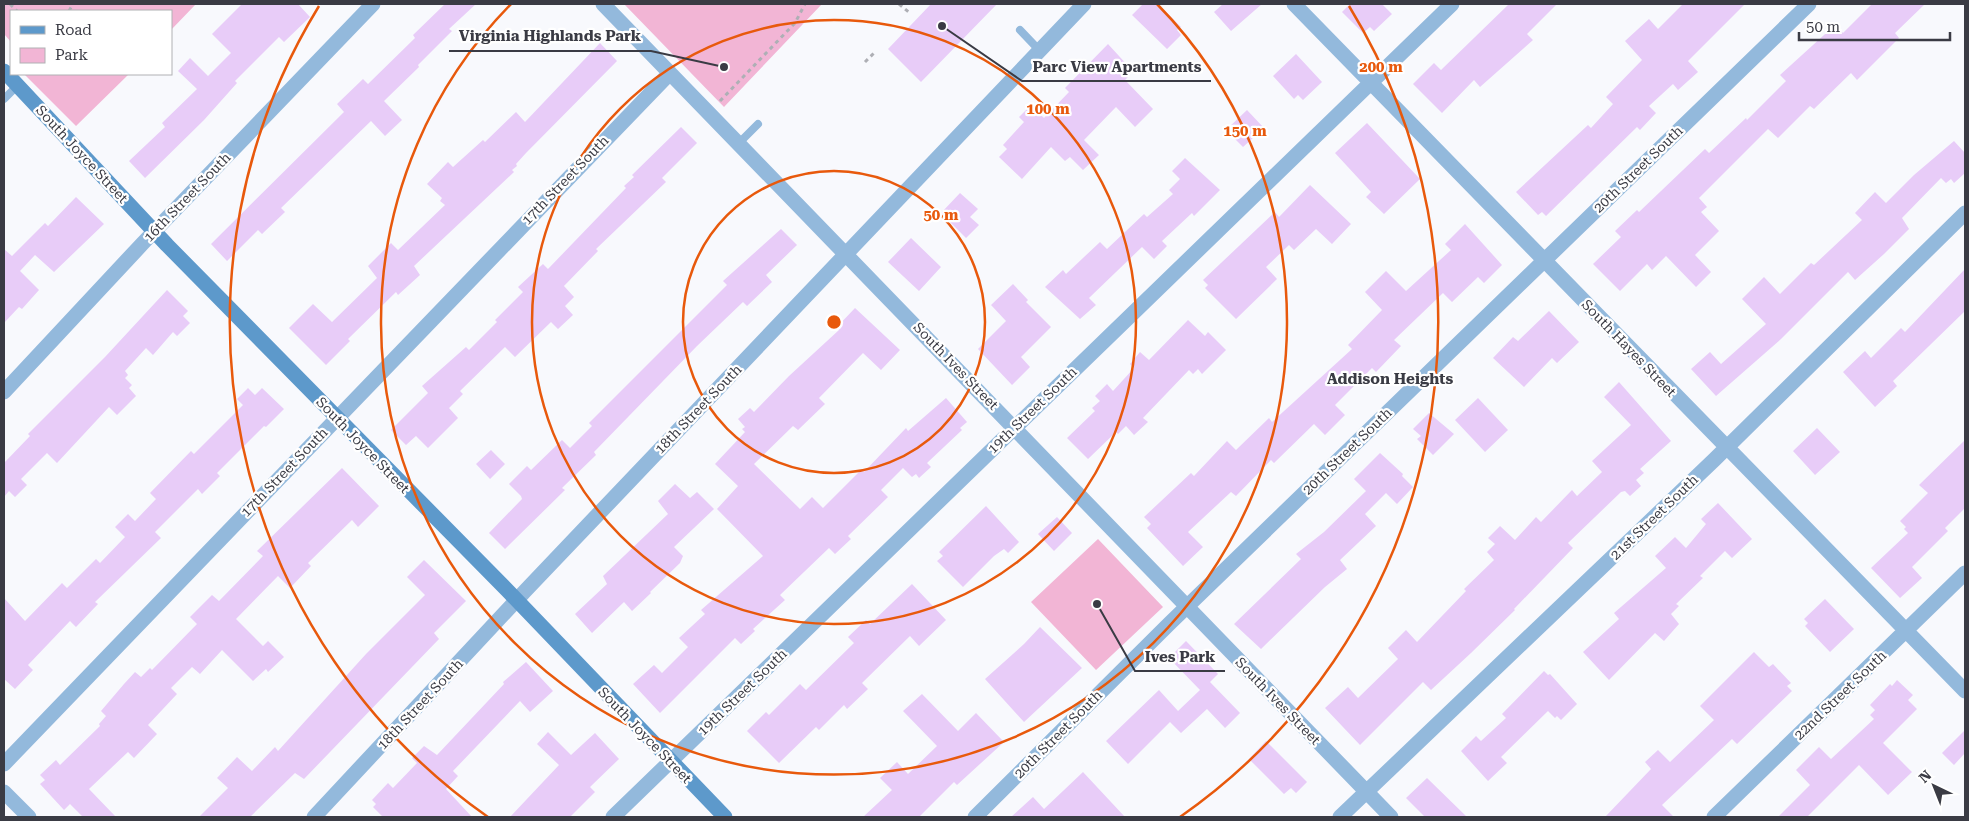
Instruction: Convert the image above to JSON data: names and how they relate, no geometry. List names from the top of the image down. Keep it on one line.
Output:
{"streets":{"street":["South Joyce Street","20th Street South","17th Street South","16th Street South","South Hayes Street","South Ives Street","18th Street South","19th Street South","21st Street South","22nd Street South"]},"crossings":[["South Joyce Street","17th Street South"],["South Joyce Street","16th Street South"],["South Joyce Street","18th Street South"],["South Joyce Street","19th Street South"],["20th Street South","South Hayes Street"],["20th Street South","South Ives Street"],["17th Street South","South Ives Street"],["South Hayes Street","19th Street South"],["South Hayes Street","21st Street South"],["South Hayes Street","22nd Street South"],["South Ives Street","18th Street South"],["South Ives Street","19th Street South"],["South Ives Street","21st Street South"]],"districts":["Addison Heights"],"places":["Parc View Apartments","Virginia Highlands Park","Ives Park"],"legend":["Road","Park"],"scale_bar":"50 m","north":"top left","rings":["200 m","100 m","150 m","50 m"]}
